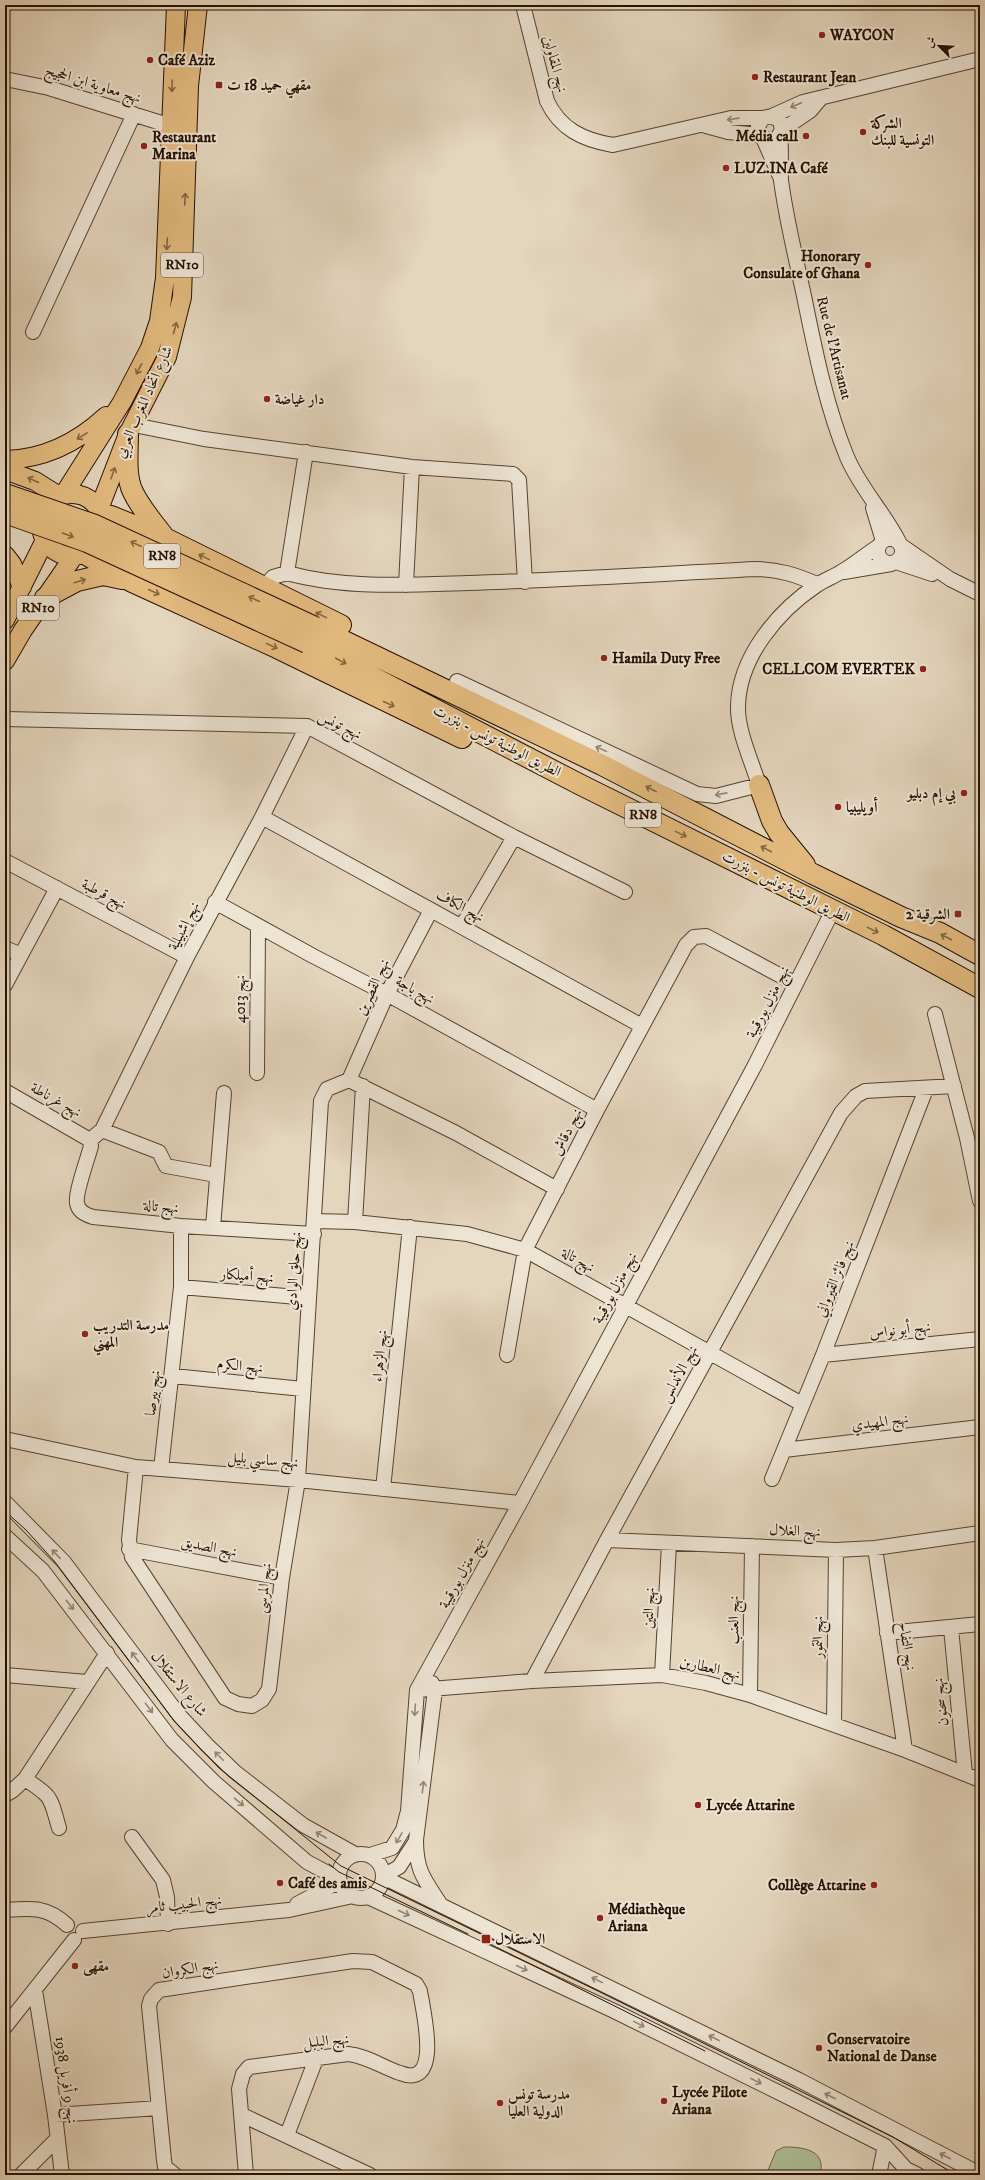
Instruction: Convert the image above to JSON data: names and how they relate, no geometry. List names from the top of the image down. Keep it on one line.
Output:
{"streets":{"highway":["RN8","الطريق الوطنية تونس - بنزرت"],"main road":["RN10","شارع اتحاد المغرب العربي"],"street":["نهج المقاولين","نهج معاوية ابن الحجيج","Rue de l'Artisanat","نهج تونس","نهج قرطبة","نهج الكاف","نهج إشبيلية","نهج القصرين","نهج باجة","نهج 4013","نهج منزل بورقيبة","نهج غرناطة","نهج دقاش","نهج تالة","نهج حلق الوادي","نهج أميلكار","نهج فائز القيرواني","نهج أبو نواس","نهج الزهراء","نهج الكرم","نهج الأندلس","نهج بيرصا","نهج المهيدي","نهج ساسي بليل","نهج الغلال","نهج الصديق","نهج المرسى","نهج التين","نهج العنب","نهج التمور","نهج التفاح","نهج العطارين","شارع الاستقلال","نهج سحنون","نهج الحبيب ثامر","نهج الكروان","نهج البلبل","نهج 9 أفريل 1938"]},"crossings":[["نهج المقاولين","Rue de l'Artisanat"],["نهج معاوية ابن الحجيج","شارع اتحاد المغرب العربي"],["RN10","شارع اتحاد المغرب العربي"],["RN8","الطريق الوطنية تونس - بنزرت"],["نهج تونس","نهج إشبيلية"],["الطريق الوطنية تونس - بنزرت","نهج منزل بورقيبة"],["نهج قرطبة","نهج إشبيلية"],["نهج الكاف","نهج إشبيلية"],["نهج الكاف","نهج القصرين"],["نهج الكاف","نهج دقاش"],["نهج إشبيلية","نهج باجة"],["نهج إشبيلية","نهج غرناطة"],["نهج إشبيلية","نهج تالة"],["نهج القصرين","نهج باجة"],["نهج القصرين","نهج حلق الوادي"],["نهج باجة","نهج 4013"],["نهج باجة","نهج دقاش"],["نهج منزل بورقيبة","نهج دقاش"],["نهج منزل بورقيبة","نهج تالة"],["نهج منزل بورقيبة","نهج ساسي بليل"],["نهج منزل بورقيبة","نهج العطارين"],["نهج غرناطة","نهج تالة"],["نهج دقاش","نهج تالة"],["نهج تالة","نهج حلق الوادي"],["نهج تالة","نهج فائز القيرواني"],["نهج تالة","نهج الزهراء"],["نهج تالة","نهج الأندلس"],["نهج تالة","نهج بيرصا"],["نهج حلق الوادي","نهج أميلكار"],["نهج حلق الوادي","نهج الكرم"],["نهج حلق الوادي","نهج ساسي بليل"],["نهج حلق الوادي","نهج المرسى"],["نهج أميلكار","نهج بيرصا"],["نهج فائز القيرواني","نهج أبو نواس"],["نهج فائز القيرواني","نهج الأندلس"],["نهج فائز القيرواني","نهج المهيدي"],["نهج الزهراء","نهج ساسي بليل"],["نهج الكرم","نهج بيرصا"],["نهج الأندلس","نهج الغلال"],["نهج الأندلس","نهج العطارين"],["نهج بيرصا","نهج ساسي بليل"],["نهج ساسي بليل","نهج المرسى"],["نهج الغلال","نهج التين"],["نهج الغلال","نهج العنب"],["نهج الغلال","نهج التمور"],["نهج الغلال","نهج التفاح"],["نهج الصديق","نهج المرسى"],["نهج التين","نهج العطارين"],["نهج العنب","نهج العطارين"],["نهج التمور","نهج العطارين"],["نهج التفاح","نهج العطارين"],["نهج العطارين","نهج سحنون"],["شارع الاستقلال","نهج الحبيب ثامر"],["نهج الكروان","نهج البلبل"]],"places":{"other":["WAYCON","Café Aziz","Restaurant Jean","الشركة التونسية للبنك","Média call","Restaurant Marina","LUZ.INA Café","Honorary Consulate of Ghana","دار غياضة","Hamila Duty Free","CELLCOM EVERTEK","بي إم دبليو","أويليبيا","مدرسة التدريب المهني","Lycée Attarine","Café des amis","Collège Attarine","Médiathèque Ariana","مقهى","Conservatoire National de Danse","Lycée Pilote Ariana","مدرسة تونس الدولية العليا"],"transit":["مقهي حميد 18 ت","الشرقية 2","الاستقلال"]},"north":"top left"}
